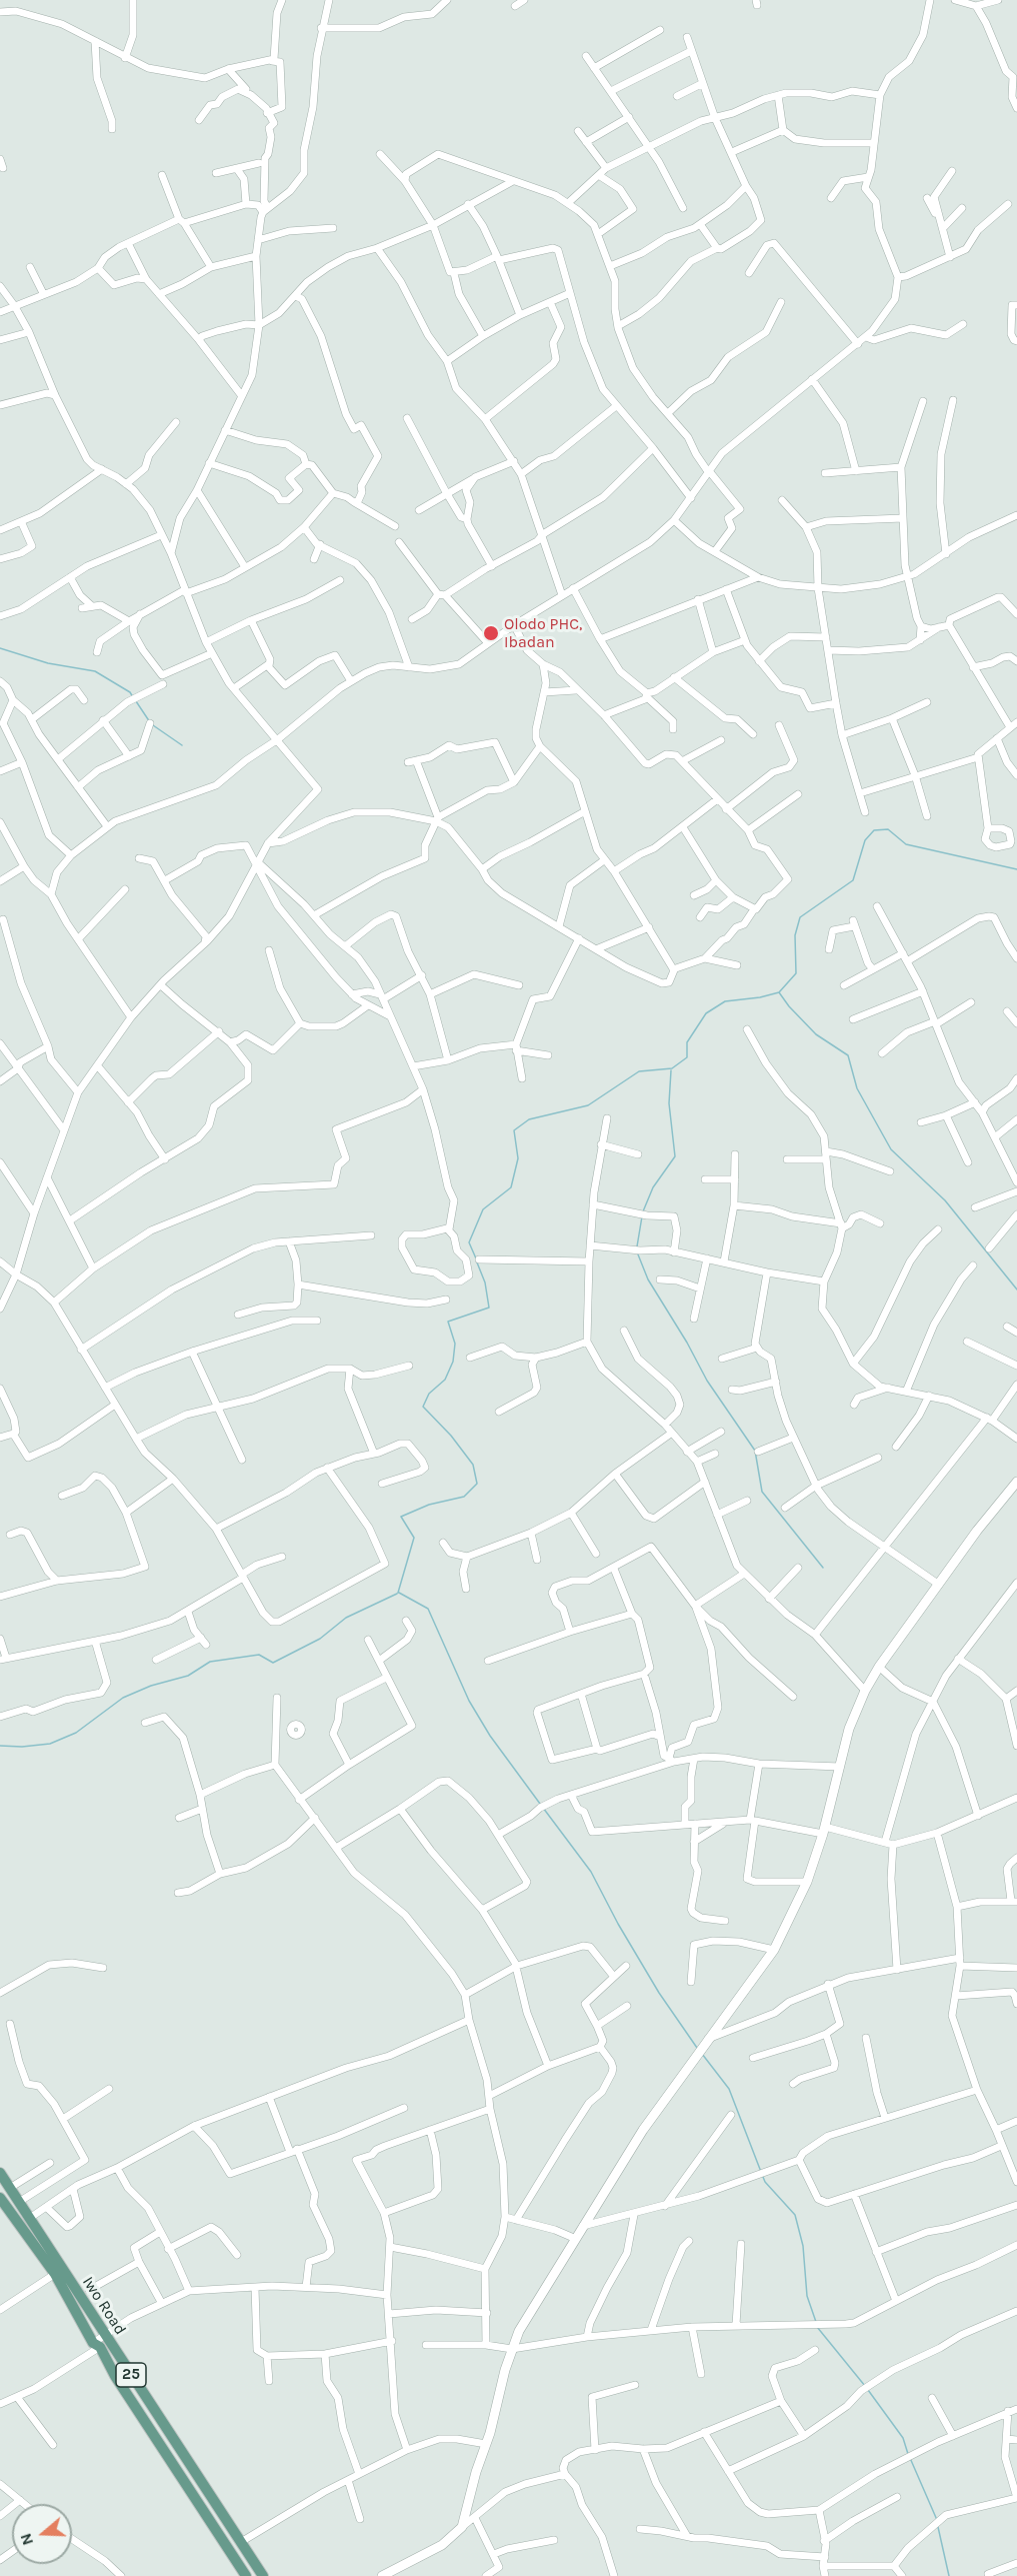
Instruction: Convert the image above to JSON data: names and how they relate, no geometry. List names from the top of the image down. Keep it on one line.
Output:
{"streets":{"main road":["Iwo Road","25"]},"places":["Olodo PHC, Ibadan"],"north":"left"}
